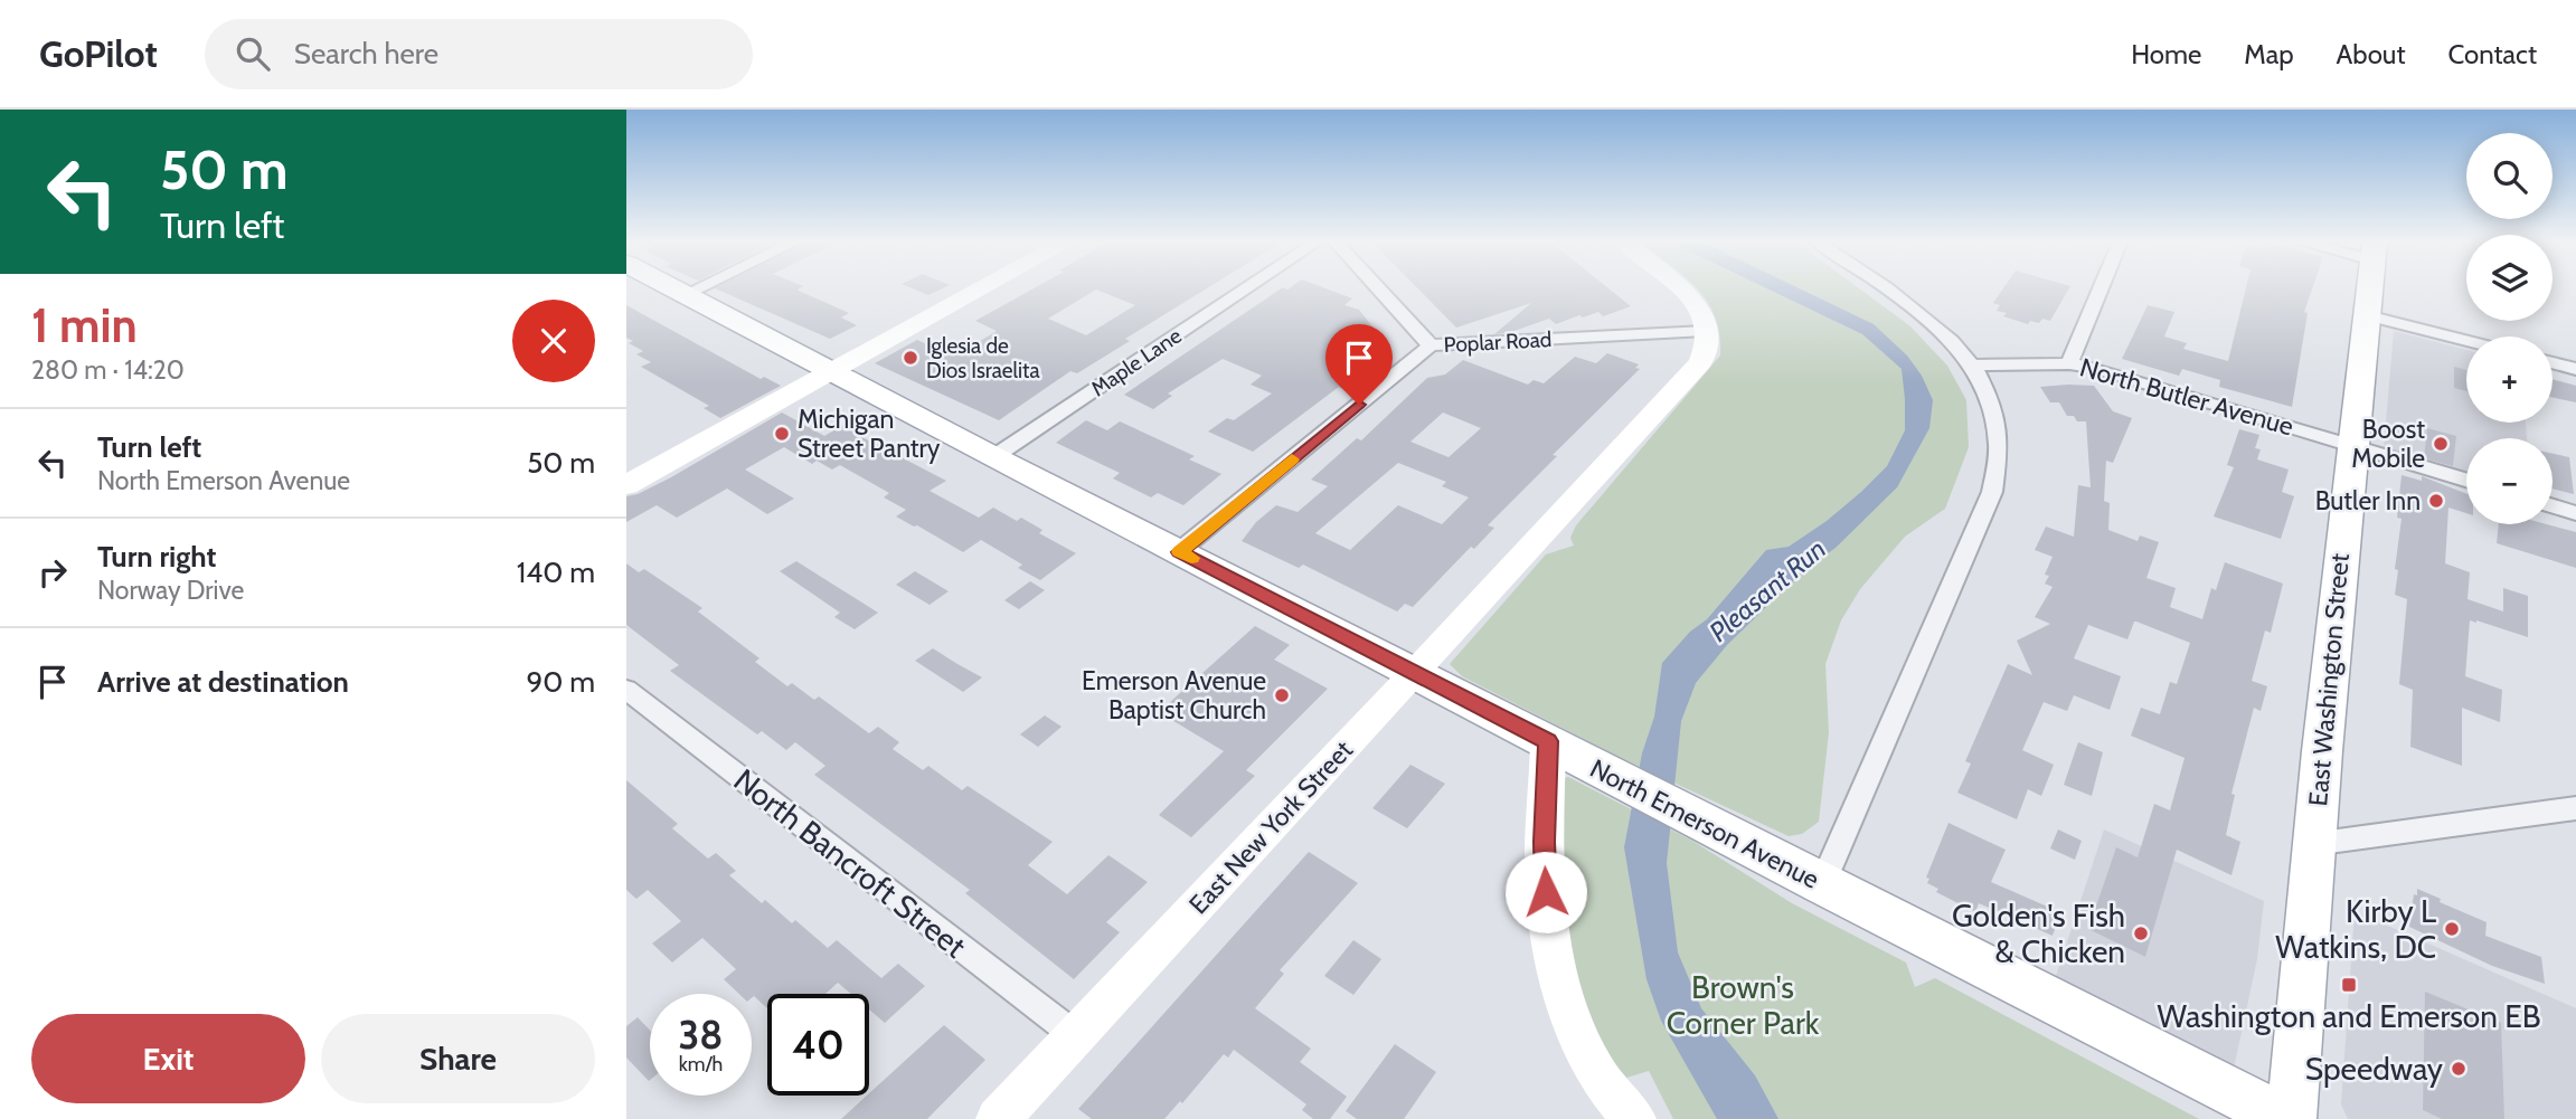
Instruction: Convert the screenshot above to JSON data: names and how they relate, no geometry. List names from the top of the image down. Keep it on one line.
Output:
{"streets":{"main road":["East Washington Street","North Emerson Avenue","East New York Street"],"street":["Poplar Road","Maple Lane","North Butler Avenue","North Bancroft Street"]},"crossings":[["Poplar Road","East New York Street"],["Maple Lane","North Emerson Avenue"],["North Butler Avenue","East Washington Street"],["East Washington Street","North Emerson Avenue"],["North Emerson Avenue","East New York Street"],["East New York Street","North Bancroft Street"]],"water":["Pleasant Run"],"parks":["Brown's Corner Park"],"places":{"other":["Iglesia de Dios Israelita","Michigan Street Pantry","Boost Mobile","Butler Inn","Emerson Avenue Baptist Church","Kirby L Watkins, DC","Golden's Fish & Chicken","Speedway"],"transit":["Washington and Emerson EB"]},"page":{"header":"GoPilot","search":"Search here","nav":["Home","Map","About","Contact"],"turn":["50 m","Turn left"],"map_buttons":["+","−"],"heading":["1 min","280 m · 14:20"],"list":[{"name":"Turn left","note":"North Emerson Avenue","value":"50 m"},{"name":"Turn right","note":"Norway Drive","value":"140 m"},{"name":"Arrive at destination","value":"90 m"}],"speed":"38 km/h","limit":"40","buttons":["Exit","Share"]}}
